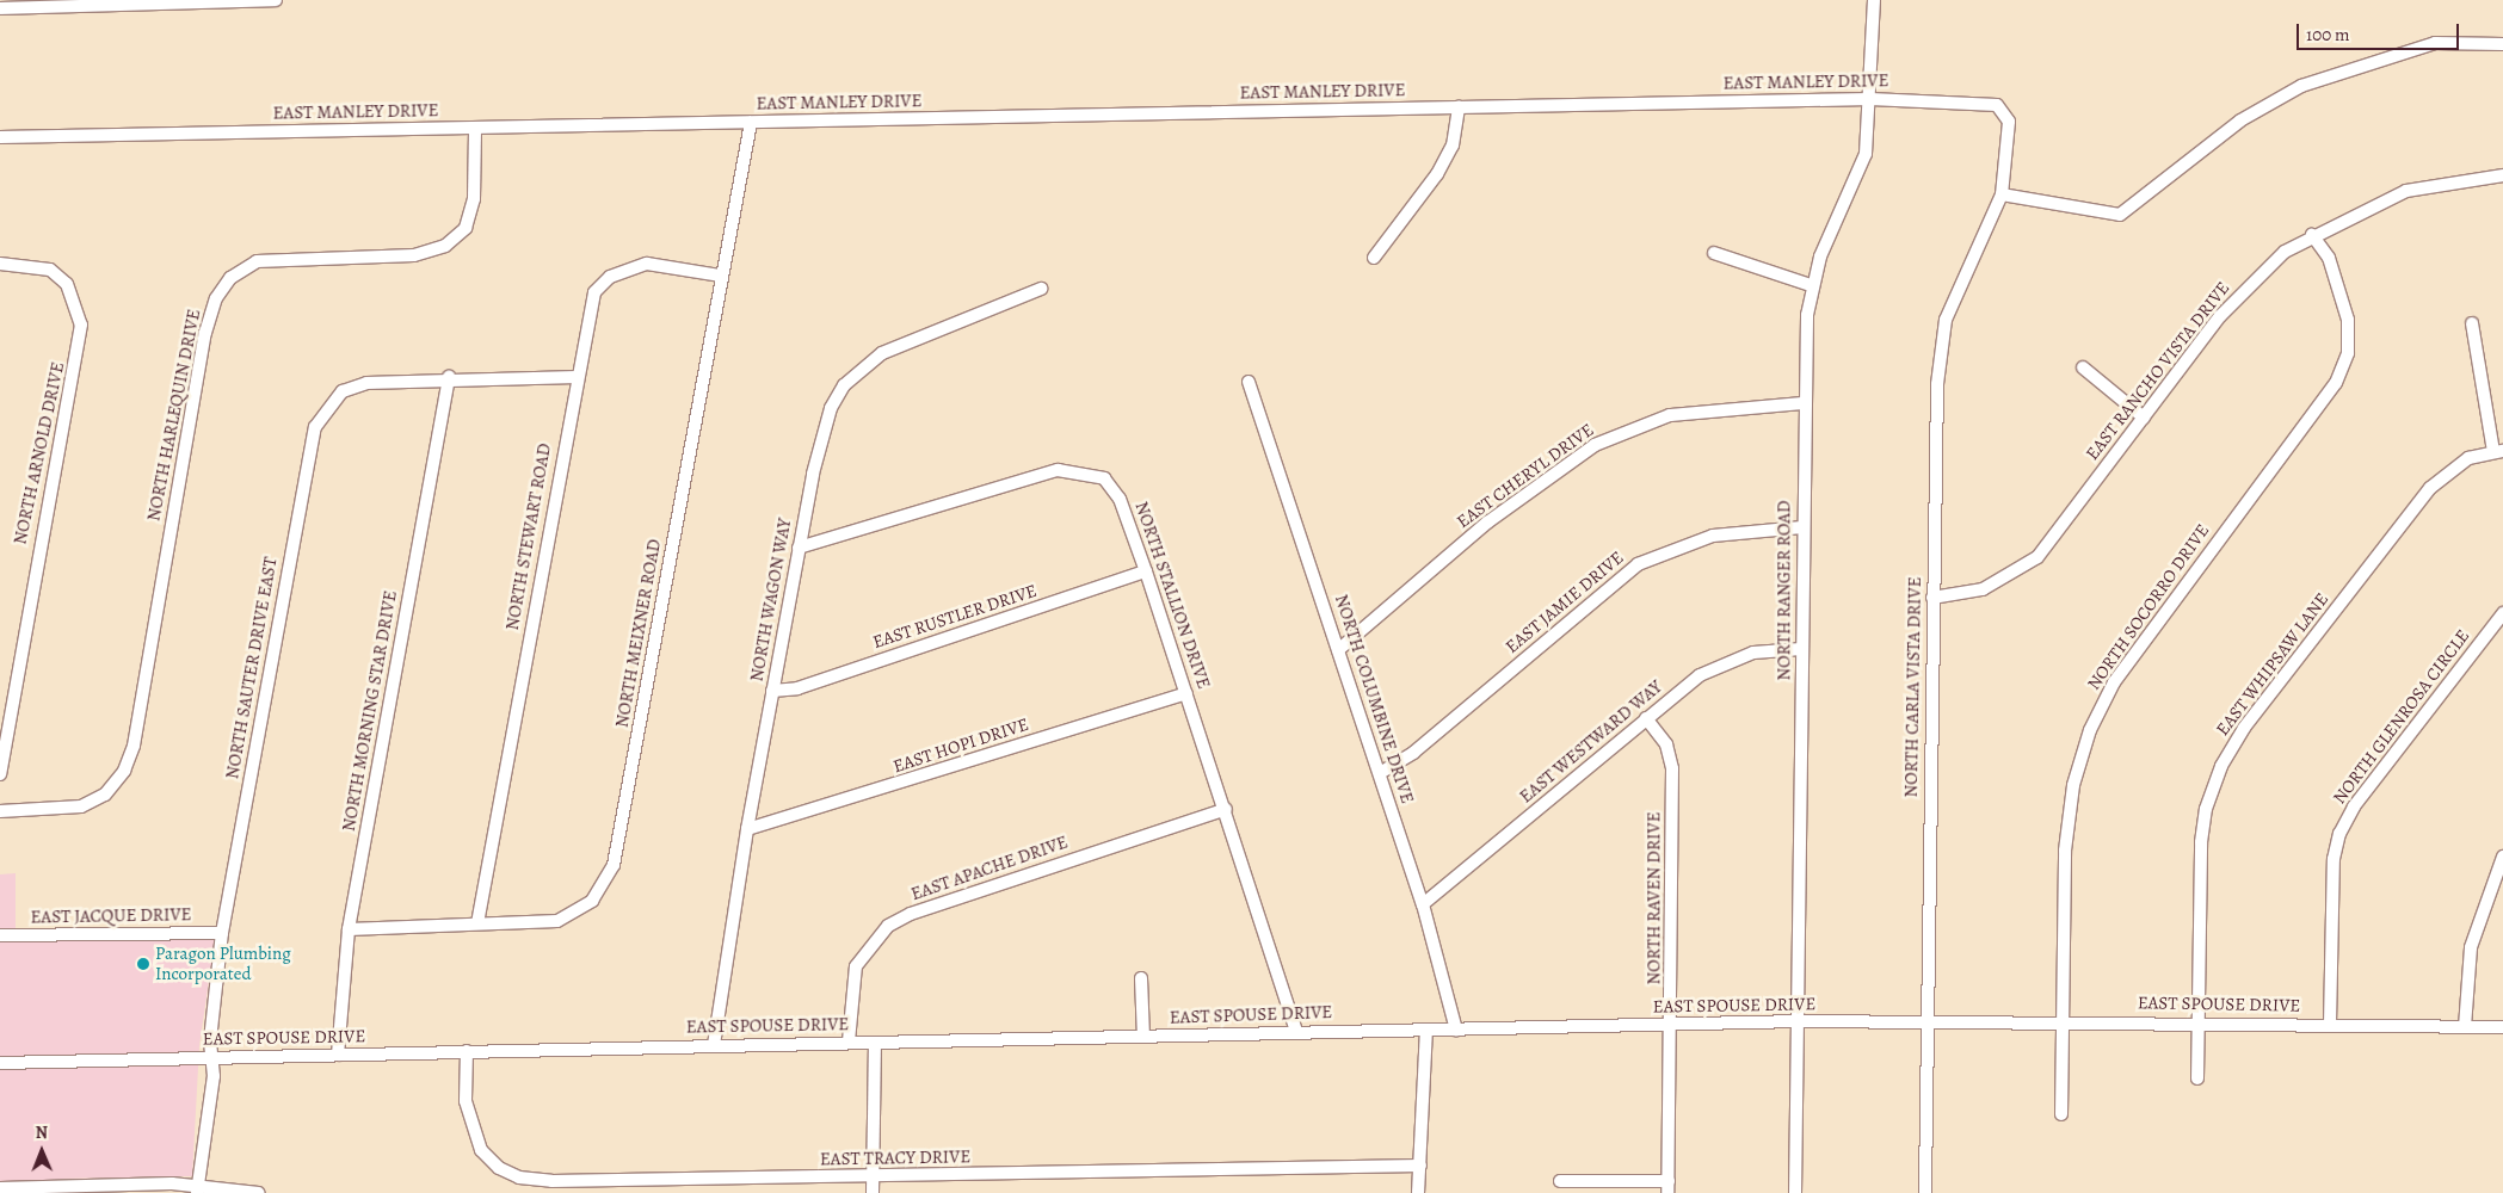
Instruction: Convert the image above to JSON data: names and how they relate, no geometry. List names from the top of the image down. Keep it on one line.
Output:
{"streets":{"street":["EAST MANLEY DRIVE","EAST RANCHO VISTA DRIVE","NORTH HARLEQUIN DRIVE","NORTH ARNOLD DRIVE","EAST CHERYL DRIVE","NORTH STEWART ROAD","NORTH RANGER ROAD","NORTH STALLION DRIVE","NORTH WAGON WAY","EAST JAMIE DRIVE","NORTH SOCORRO DRIVE","EAST RUSTLER DRIVE","NORTH MEIXNER ROAD","EAST WHIPSAW LANE","NORTH SAUTER DRIVE EAST","NORTH CARLA VISTA DRIVE","NORTH COLUMBINE DRIVE","NORTH MORNING STAR DRIVE","NORTH GLENROSA CIRCLE","EAST WESTWARD WAY","EAST HOPI DRIVE","EAST APACHE DRIVE","NORTH RAVEN DRIVE","EAST JACQUE DRIVE","EAST SPOUSE DRIVE","EAST TRACY DRIVE"]},"crossings":[["EAST MANLEY DRIVE","NORTH HARLEQUIN DRIVE"],["EAST MANLEY DRIVE","NORTH RANGER ROAD"],["EAST MANLEY DRIVE","NORTH MEIXNER ROAD"],["EAST MANLEY DRIVE","NORTH CARLA VISTA DRIVE"],["EAST RANCHO VISTA DRIVE","NORTH SOCORRO DRIVE"],["EAST RANCHO VISTA DRIVE","NORTH CARLA VISTA DRIVE"],["EAST CHERYL DRIVE","NORTH RANGER ROAD"],["EAST CHERYL DRIVE","NORTH COLUMBINE DRIVE"],["NORTH STEWART ROAD","NORTH MEIXNER ROAD"],["NORTH STEWART ROAD","NORTH SAUTER DRIVE EAST"],["NORTH RANGER ROAD","EAST JAMIE DRIVE"],["NORTH RANGER ROAD","EAST WESTWARD WAY"],["NORTH RANGER ROAD","EAST SPOUSE DRIVE"],["NORTH STALLION DRIVE","NORTH WAGON WAY"],["NORTH STALLION DRIVE","EAST RUSTLER DRIVE"],["NORTH STALLION DRIVE","EAST HOPI DRIVE"],["NORTH STALLION DRIVE","EAST APACHE DRIVE"],["NORTH STALLION DRIVE","EAST SPOUSE DRIVE"],["NORTH WAGON WAY","EAST RUSTLER DRIVE"],["NORTH WAGON WAY","EAST HOPI DRIVE"],["NORTH WAGON WAY","EAST SPOUSE DRIVE"],["EAST JAMIE DRIVE","NORTH COLUMBINE DRIVE"],["NORTH SOCORRO DRIVE","EAST SPOUSE DRIVE"],["NORTH MEIXNER ROAD","NORTH MORNING STAR DRIVE"],["EAST WHIPSAW LANE","EAST SPOUSE DRIVE"],["NORTH SAUTER DRIVE EAST","NORTH MORNING STAR DRIVE"],["NORTH SAUTER DRIVE EAST","EAST JACQUE DRIVE"],["NORTH SAUTER DRIVE EAST","EAST SPOUSE DRIVE"],["NORTH CARLA VISTA DRIVE","EAST SPOUSE DRIVE"],["NORTH COLUMBINE DRIVE","EAST WESTWARD WAY"],["NORTH COLUMBINE DRIVE","EAST SPOUSE DRIVE"],["NORTH MORNING STAR DRIVE","EAST SPOUSE DRIVE"],["NORTH GLENROSA CIRCLE","EAST SPOUSE DRIVE"],["EAST WESTWARD WAY","NORTH RAVEN DRIVE"],["EAST APACHE DRIVE","EAST SPOUSE DRIVE"],["NORTH RAVEN DRIVE","EAST SPOUSE DRIVE"],["EAST SPOUSE DRIVE","EAST TRACY DRIVE"]],"places":["Paragon Plumbing Incorporated"],"scale_bar":"100 m","north":"top"}
